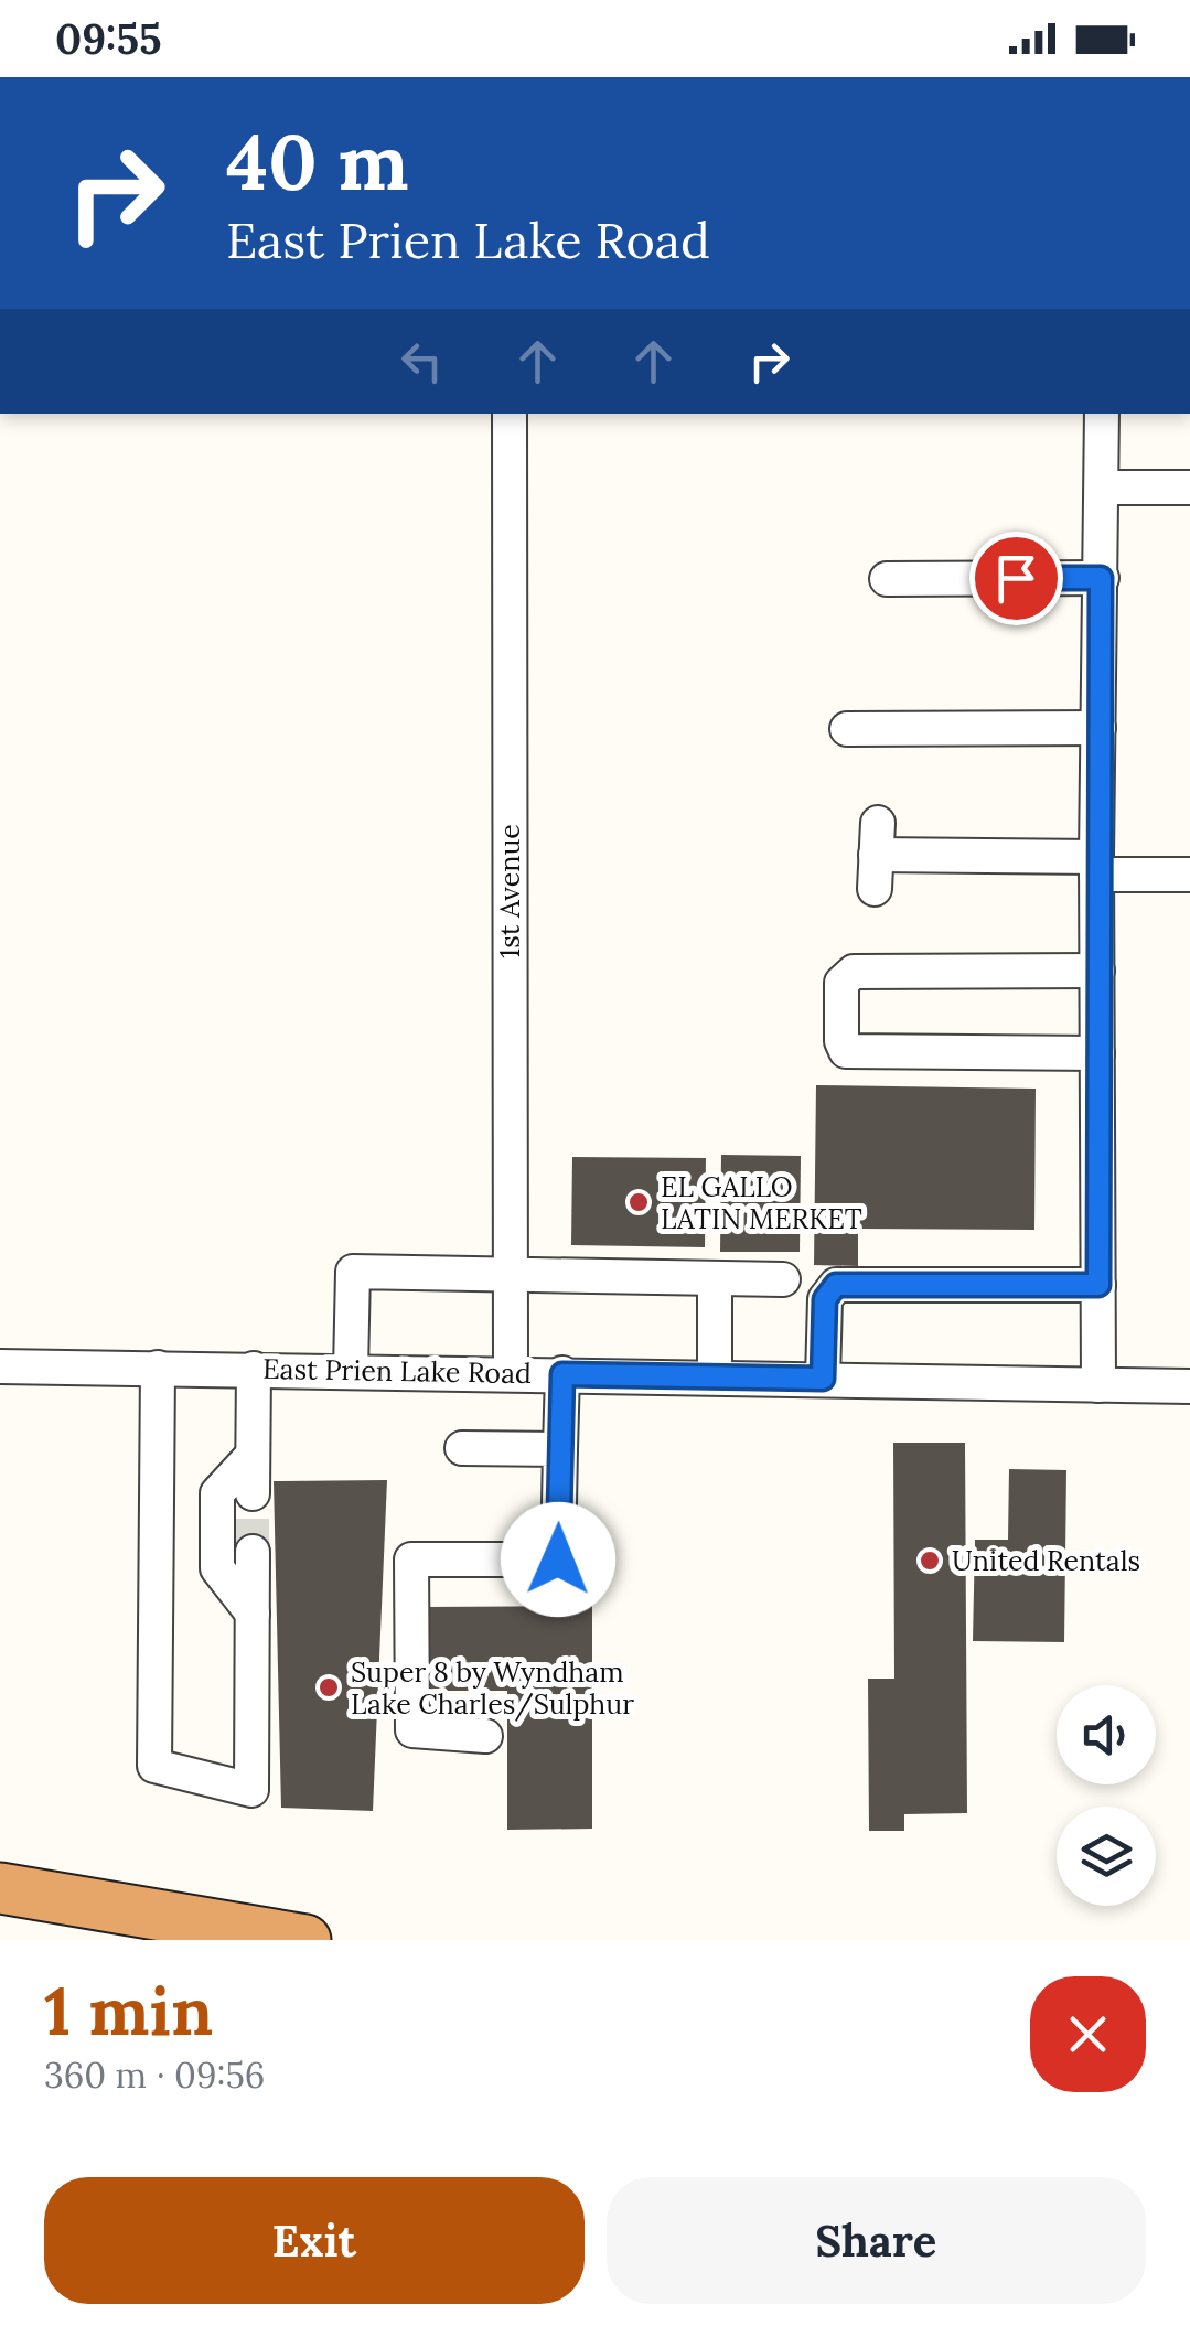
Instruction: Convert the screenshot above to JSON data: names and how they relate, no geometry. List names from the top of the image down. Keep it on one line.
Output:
{"streets":{"street":["1st Avenue","East Prien Lake Road"]},"crossings":[["1st Avenue","East Prien Lake Road"]],"places":["EL GALLO LATIN MERKET","United Rentals","Super 8 by Wyndham Lake Charles/Sulphur"],"page":{"status":"09:55","turn":["40 m","East Prien Lake Road"],"heading":["1 min","360 m · 09:56"],"buttons":["Exit","Share"]}}
